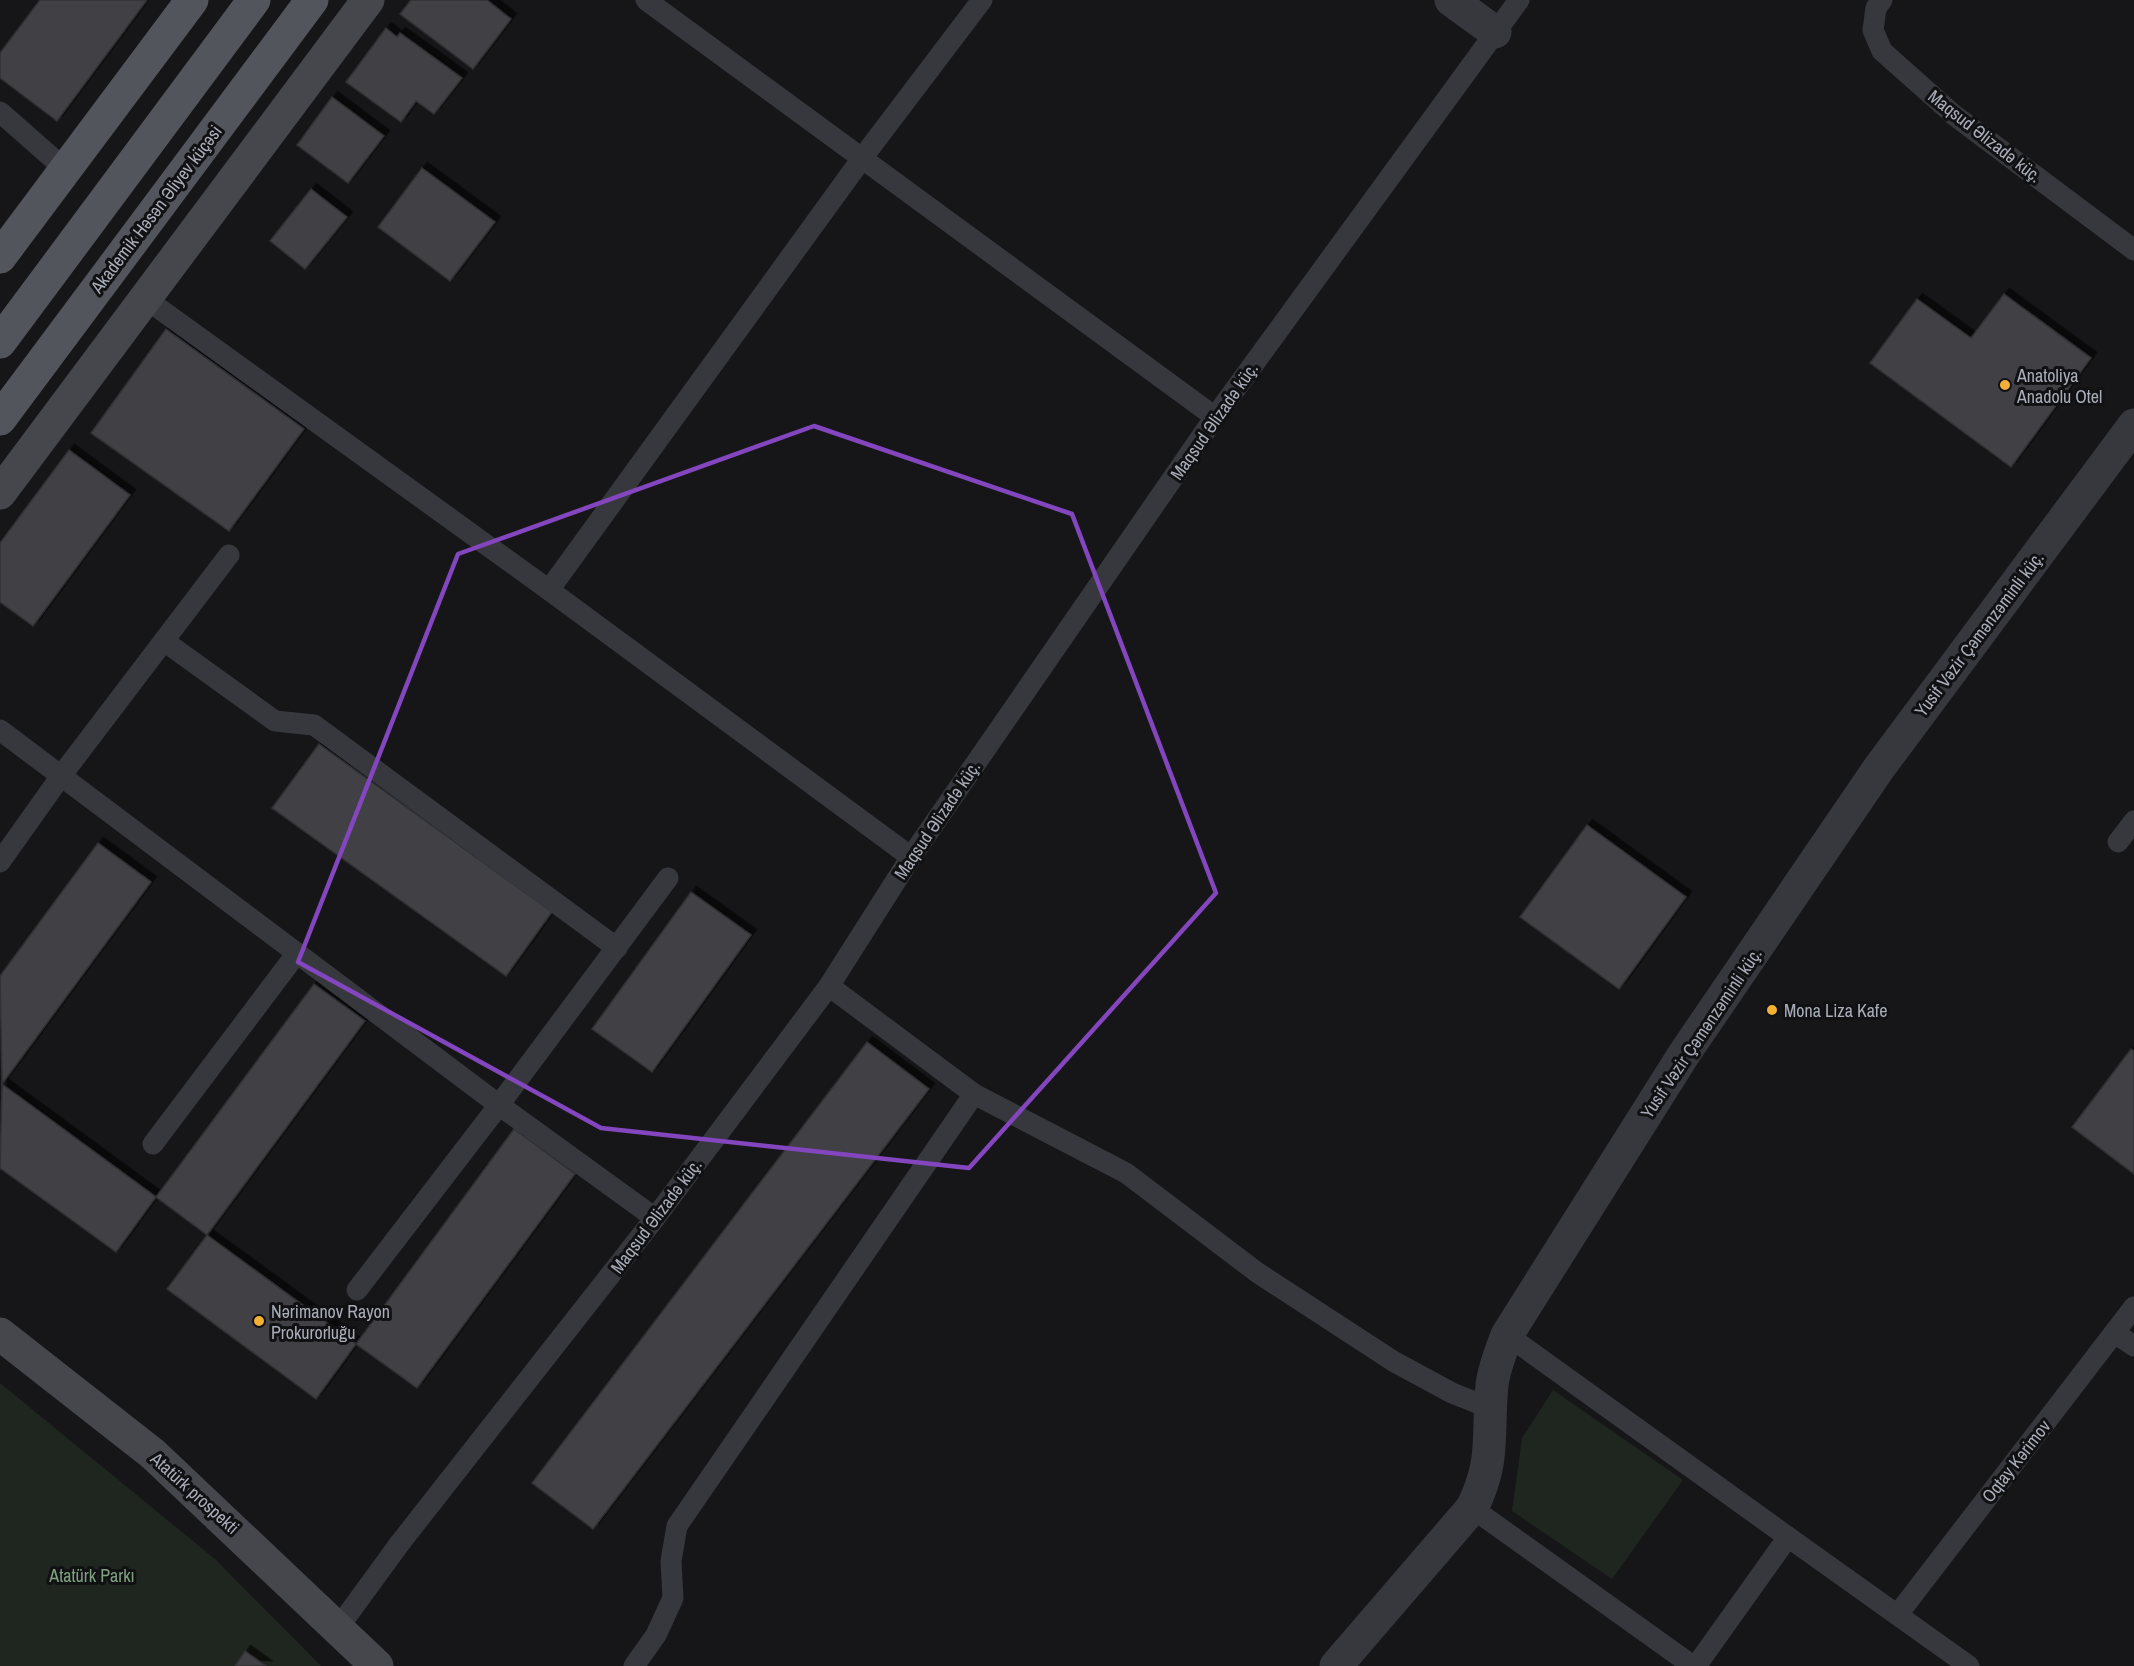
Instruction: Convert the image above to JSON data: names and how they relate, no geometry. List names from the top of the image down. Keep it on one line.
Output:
{"streets":{"main road":["Akademik Həsən Əliyev küçəsi","Atatürk prospekti"],"street":["Yusif Vəzir Çəmənzəminli küç."],"lane":["Maqsud Əlizadə küç.","Oqtay Kərimov"]},"crossings":[["Maqsud Əlizadə küç.","Atatürk prospekti"]],"parks":["Atatürk Parkı"],"places":["Anatoliya Anadolu Otel","Mona Liza Kafe","Nərimanov Rayon Prokurorluğu"]}
